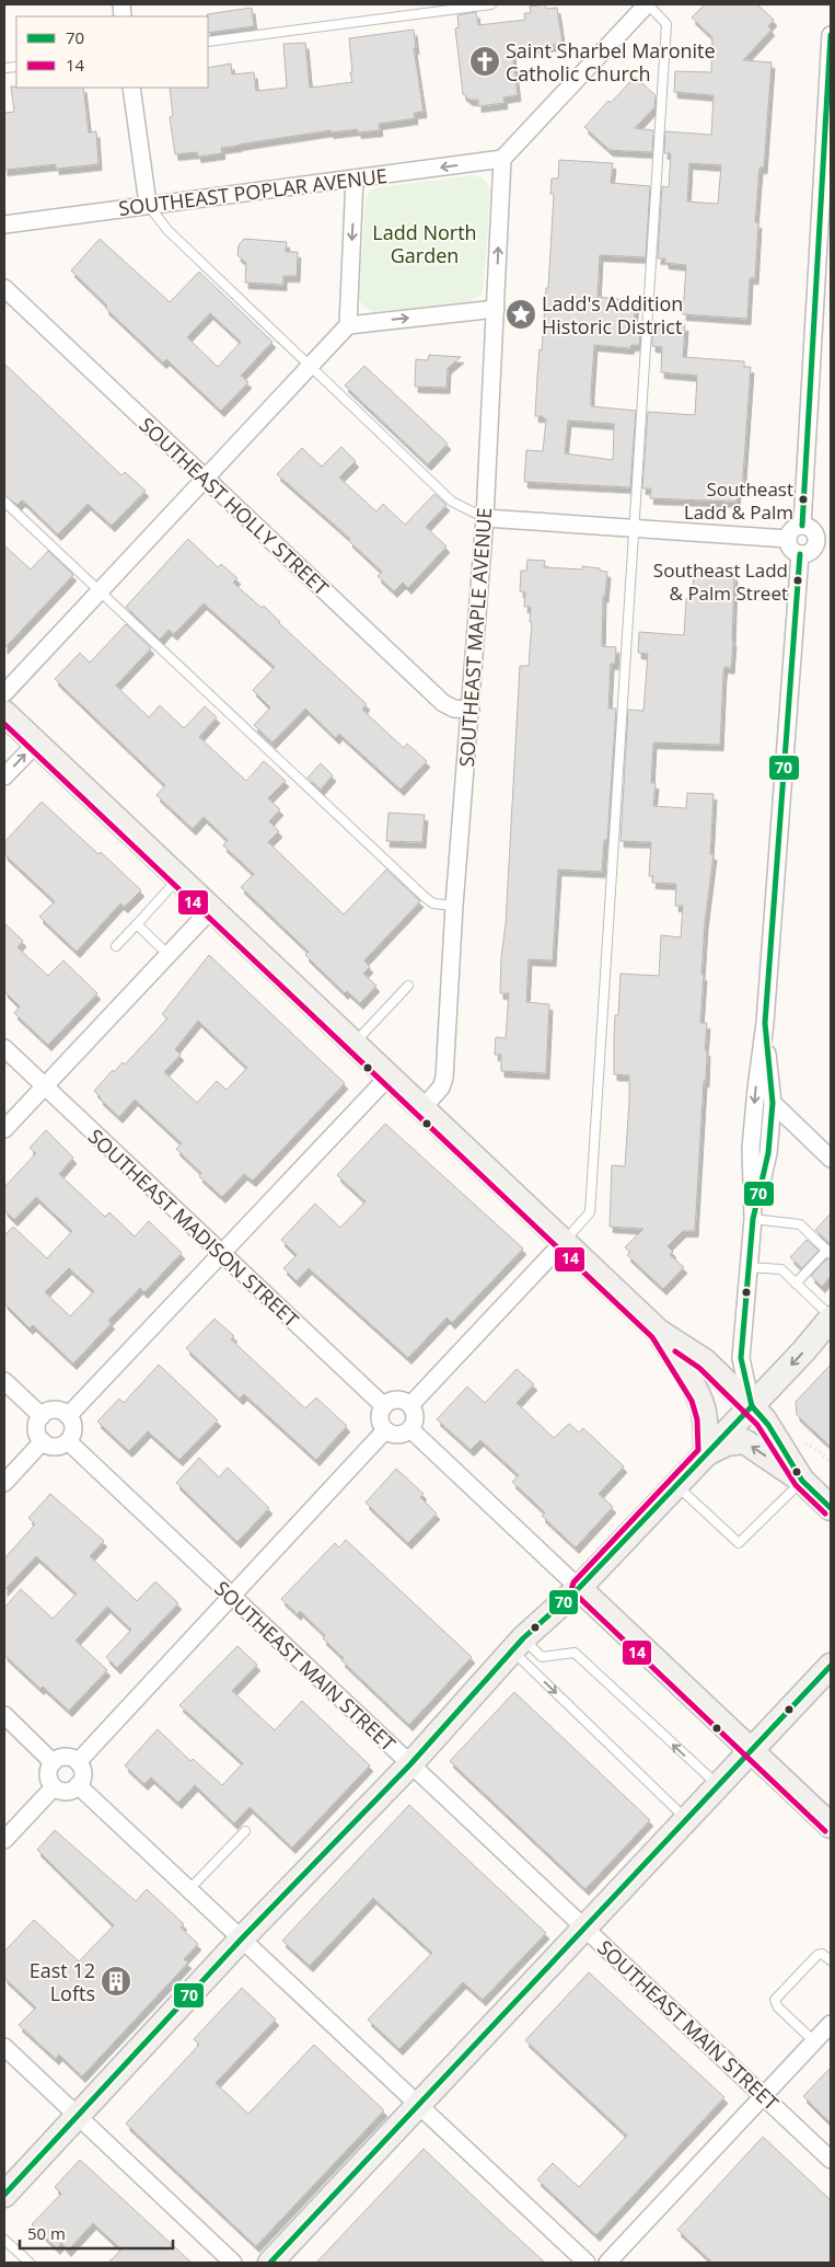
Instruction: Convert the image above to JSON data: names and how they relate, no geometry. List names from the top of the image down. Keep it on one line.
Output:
{"streets":{"street":["SOUTHEAST POPLAR AVENUE","SOUTHEAST HOLLY STREET","SOUTHEAST MAPLE AVENUE","SOUTHEAST MADISON STREET","SOUTHEAST MAIN STREET"]},"crossings":[["SOUTHEAST POPLAR AVENUE","SOUTHEAST MAPLE AVENUE"],["SOUTHEAST HOLLY STREET","SOUTHEAST MAPLE AVENUE"]],"parks":["Ladd North Garden"],"places":{"church":["Saint Sharbel Maronite Catholic Church"],"place":["Ladd's Addition Historic District"],"other":["Southeast Ladd & Palm","Southeast Ladd & Palm Street"],"building":["East 12 Lofts"]},"lines":["transit line 70","transit line 14"],"legend":["70","14"],"scale_bar":"50 m"}
